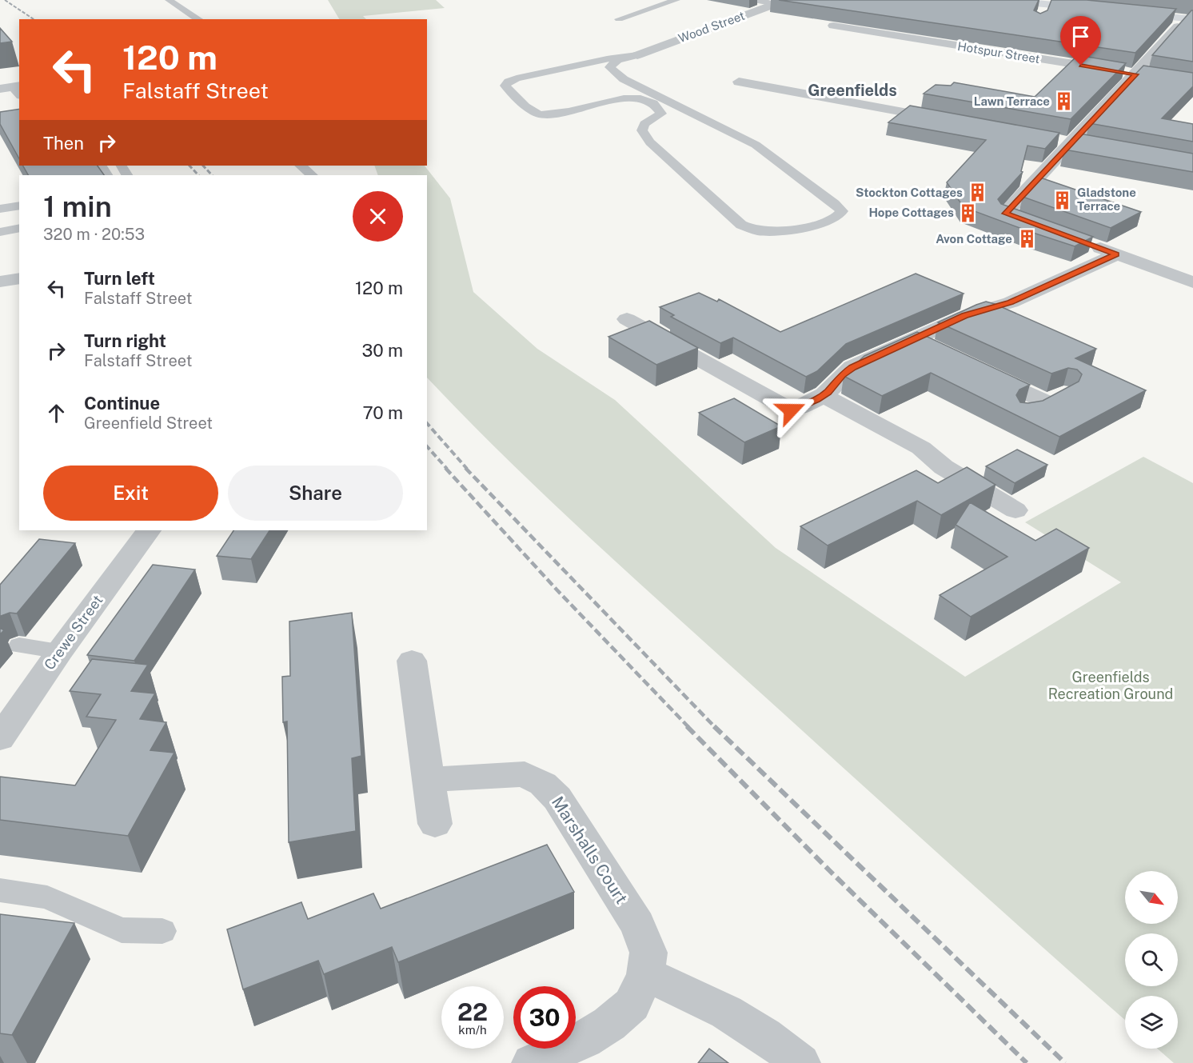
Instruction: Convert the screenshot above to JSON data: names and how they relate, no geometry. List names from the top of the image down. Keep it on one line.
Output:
{"streets":{"street":["Wood Street","Hotspur Street","Crewe Street","Marshalls Court"]},"districts":["Greenfields"],"parks":["Greenfields Recreation Ground"],"places":{"building":["Lawn Terrace","Stockton Cottages","Gladstone Terrace","Hope Cottages","Avon Cottage"]},"north":"bottom right","page":{"turn":["120 m","Falstaff Street"],"then":"Then","heading":["1 min","320 m · 20:53"],"list":[{"name":"Turn left","note":"Falstaff Street","value":"120 m"},{"name":"Turn right","note":"Falstaff Street","value":"30 m"},{"name":"Continue","note":"Greenfield Street","value":"70 m"}],"buttons":["Exit","Share"],"speed":"22 km/h","limit":"30"}}
